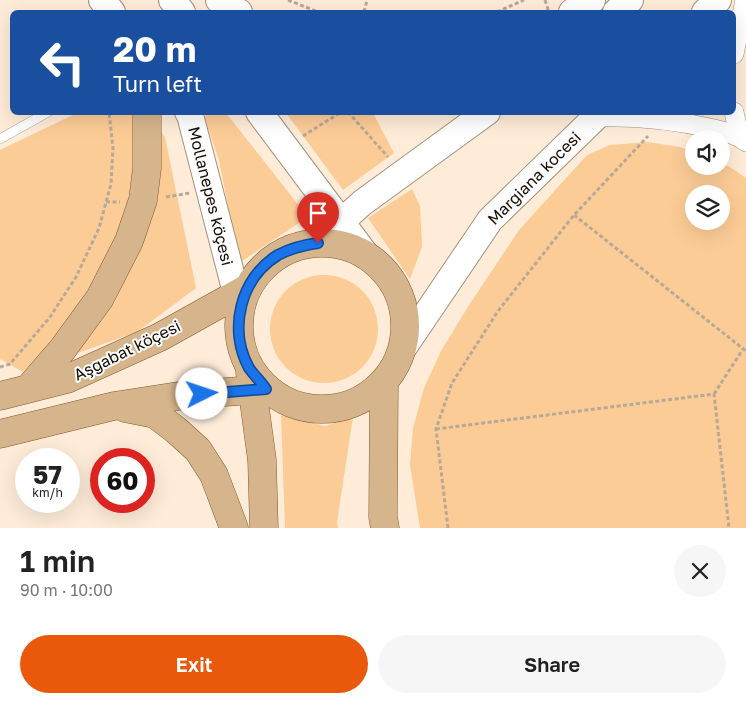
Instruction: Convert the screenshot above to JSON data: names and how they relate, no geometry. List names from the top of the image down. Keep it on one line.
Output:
{"streets":{"main road":["Margiana kocesi","Mollanepes köçesi","Aşgabat köçesi"]},"crossings":[["Margiana kocesi","Mollanepes köçesi"],["Margiana kocesi","Aşgabat köçesi"],["Mollanepes köçesi","Aşgabat köçesi"]],"page":{"turn":["20 m","Turn left"],"speed":"57 km/h","limit":"60","heading":["1 min","90 m · 10:00"],"buttons":["Exit","Share"]}}
